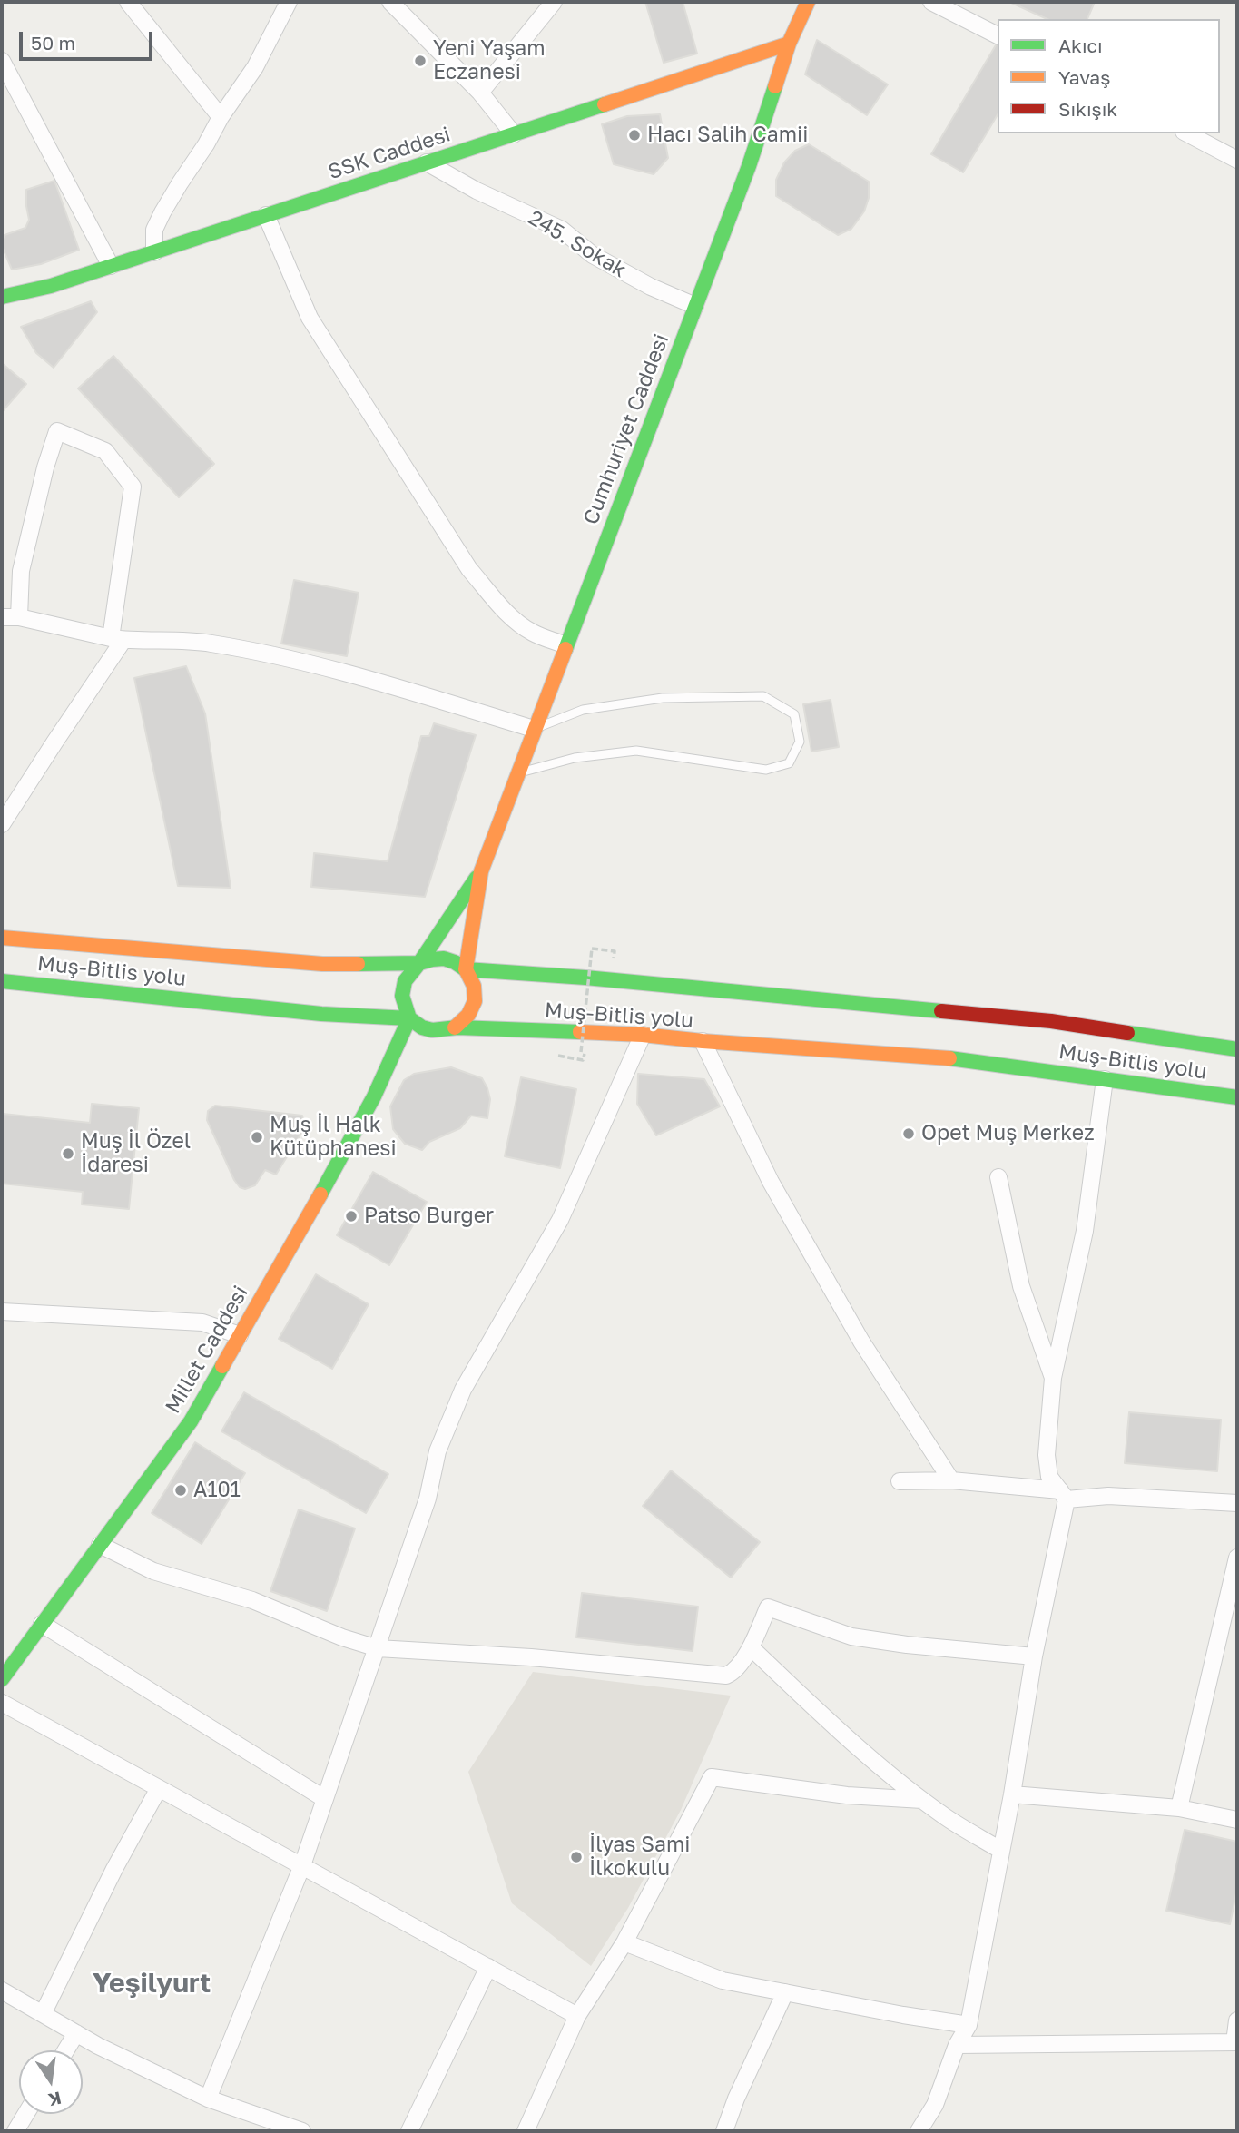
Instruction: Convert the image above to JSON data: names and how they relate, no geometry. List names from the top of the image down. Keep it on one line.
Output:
{"streets":{"main road":["SSK Caddesi","Cumhuriyet Caddesi","Muş-Bitlis yolu","Millet Caddesi"],"street":["245. Sokak"]},"crossings":[["SSK Caddesi","245. Sokak"],["SSK Caddesi","Cumhuriyet Caddesi"],["245. Sokak","Cumhuriyet Caddesi"],["Cumhuriyet Caddesi","Muş-Bitlis yolu"],["Cumhuriyet Caddesi","Millet Caddesi"],["Muş-Bitlis yolu","Millet Caddesi"]],"districts":["Yeşilyurt"],"places":["Yeni Yaşam Eczanesi","Hacı Salih Camii","Opet Muş Merkez","Muş İl Halk Kütüphanesi","Muş İl Özel İdaresi","Patso Burger","A101","İlyas Sami İlkokulu"],"legend":["Akıcı","Yavaş","Sıkışık"],"scale_bar":"50 m","north":"bottom"}
